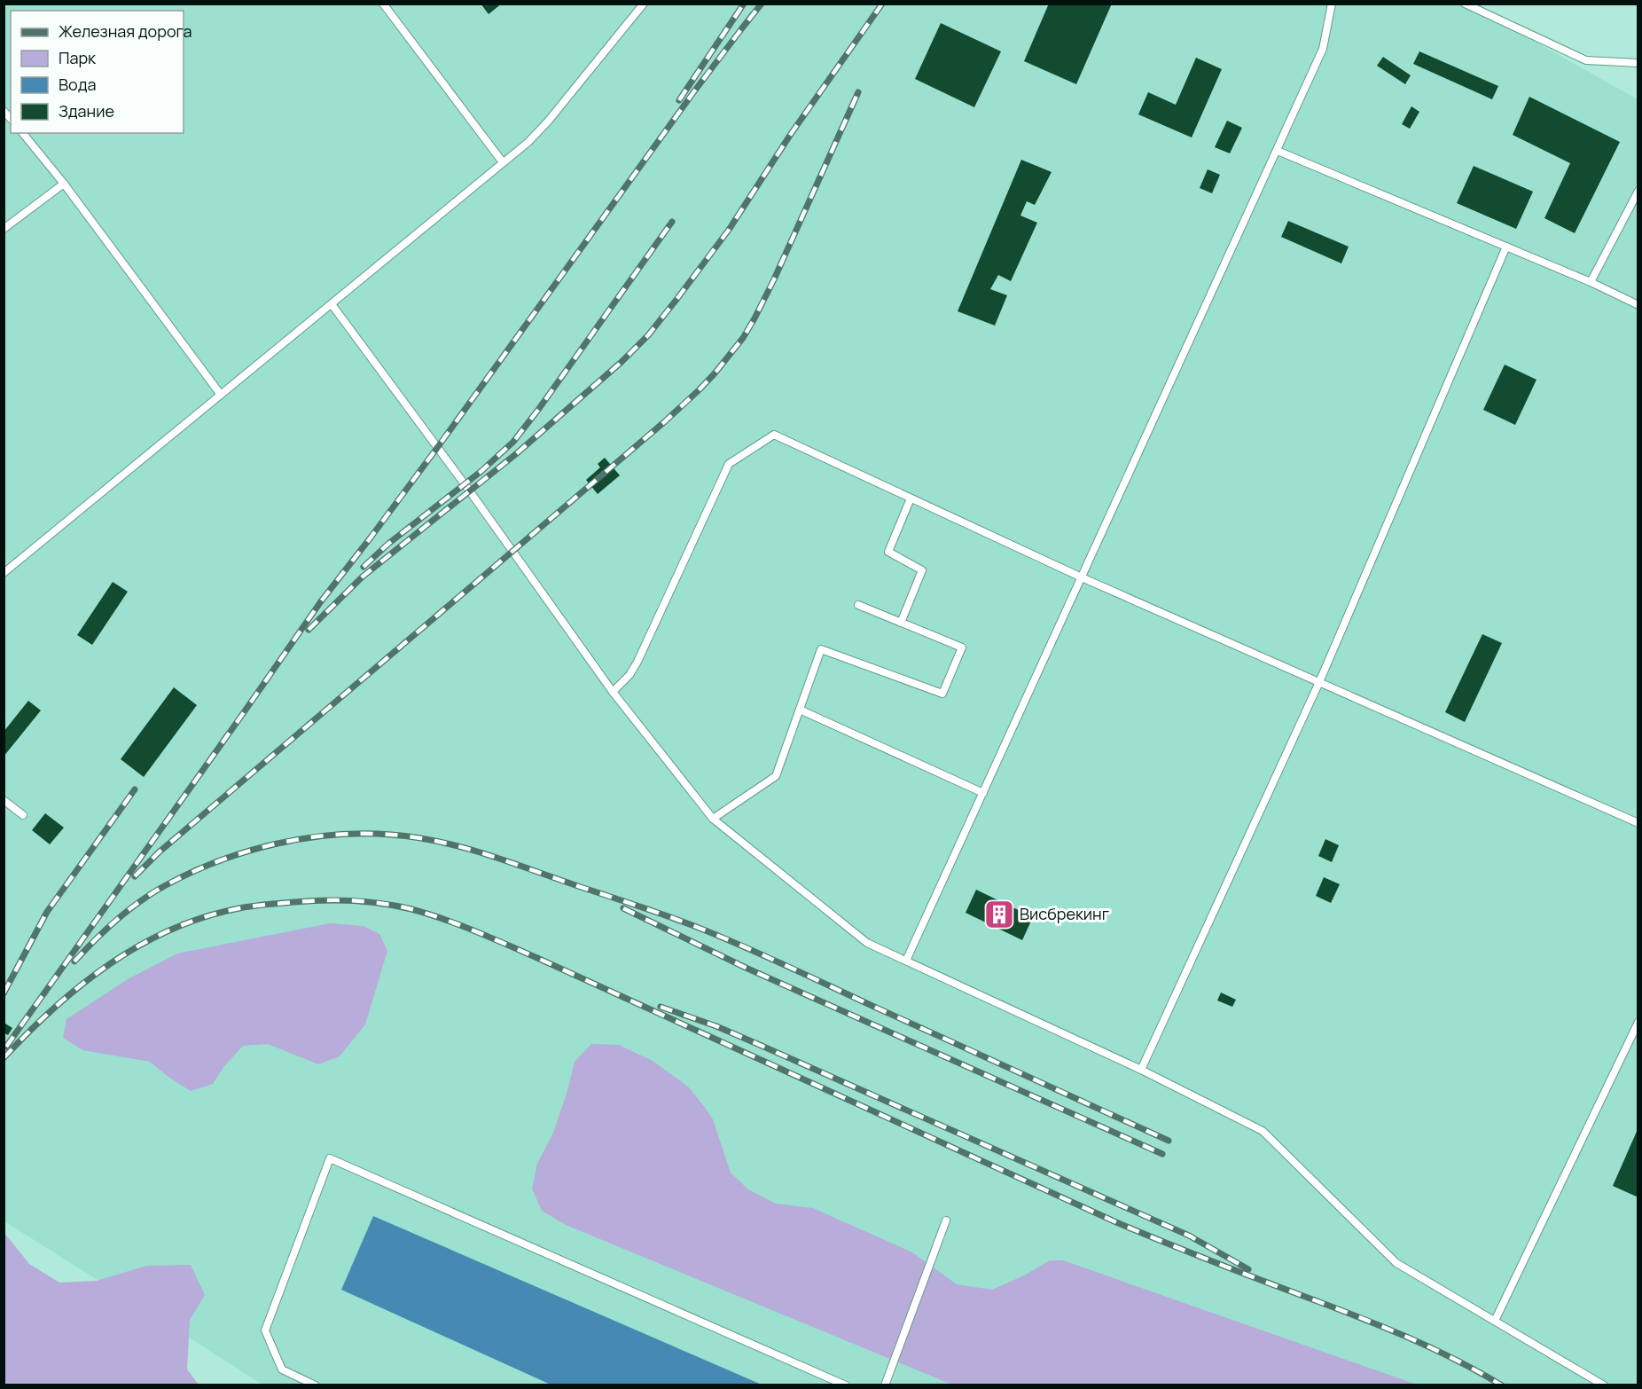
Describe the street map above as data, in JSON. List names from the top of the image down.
{
  "places": {
    "building": ["Висбрекинг"]
  },
  "legend": [
    "Железная дорога",
    "Парк",
    "Вода",
    "Здание"
  ]
}
